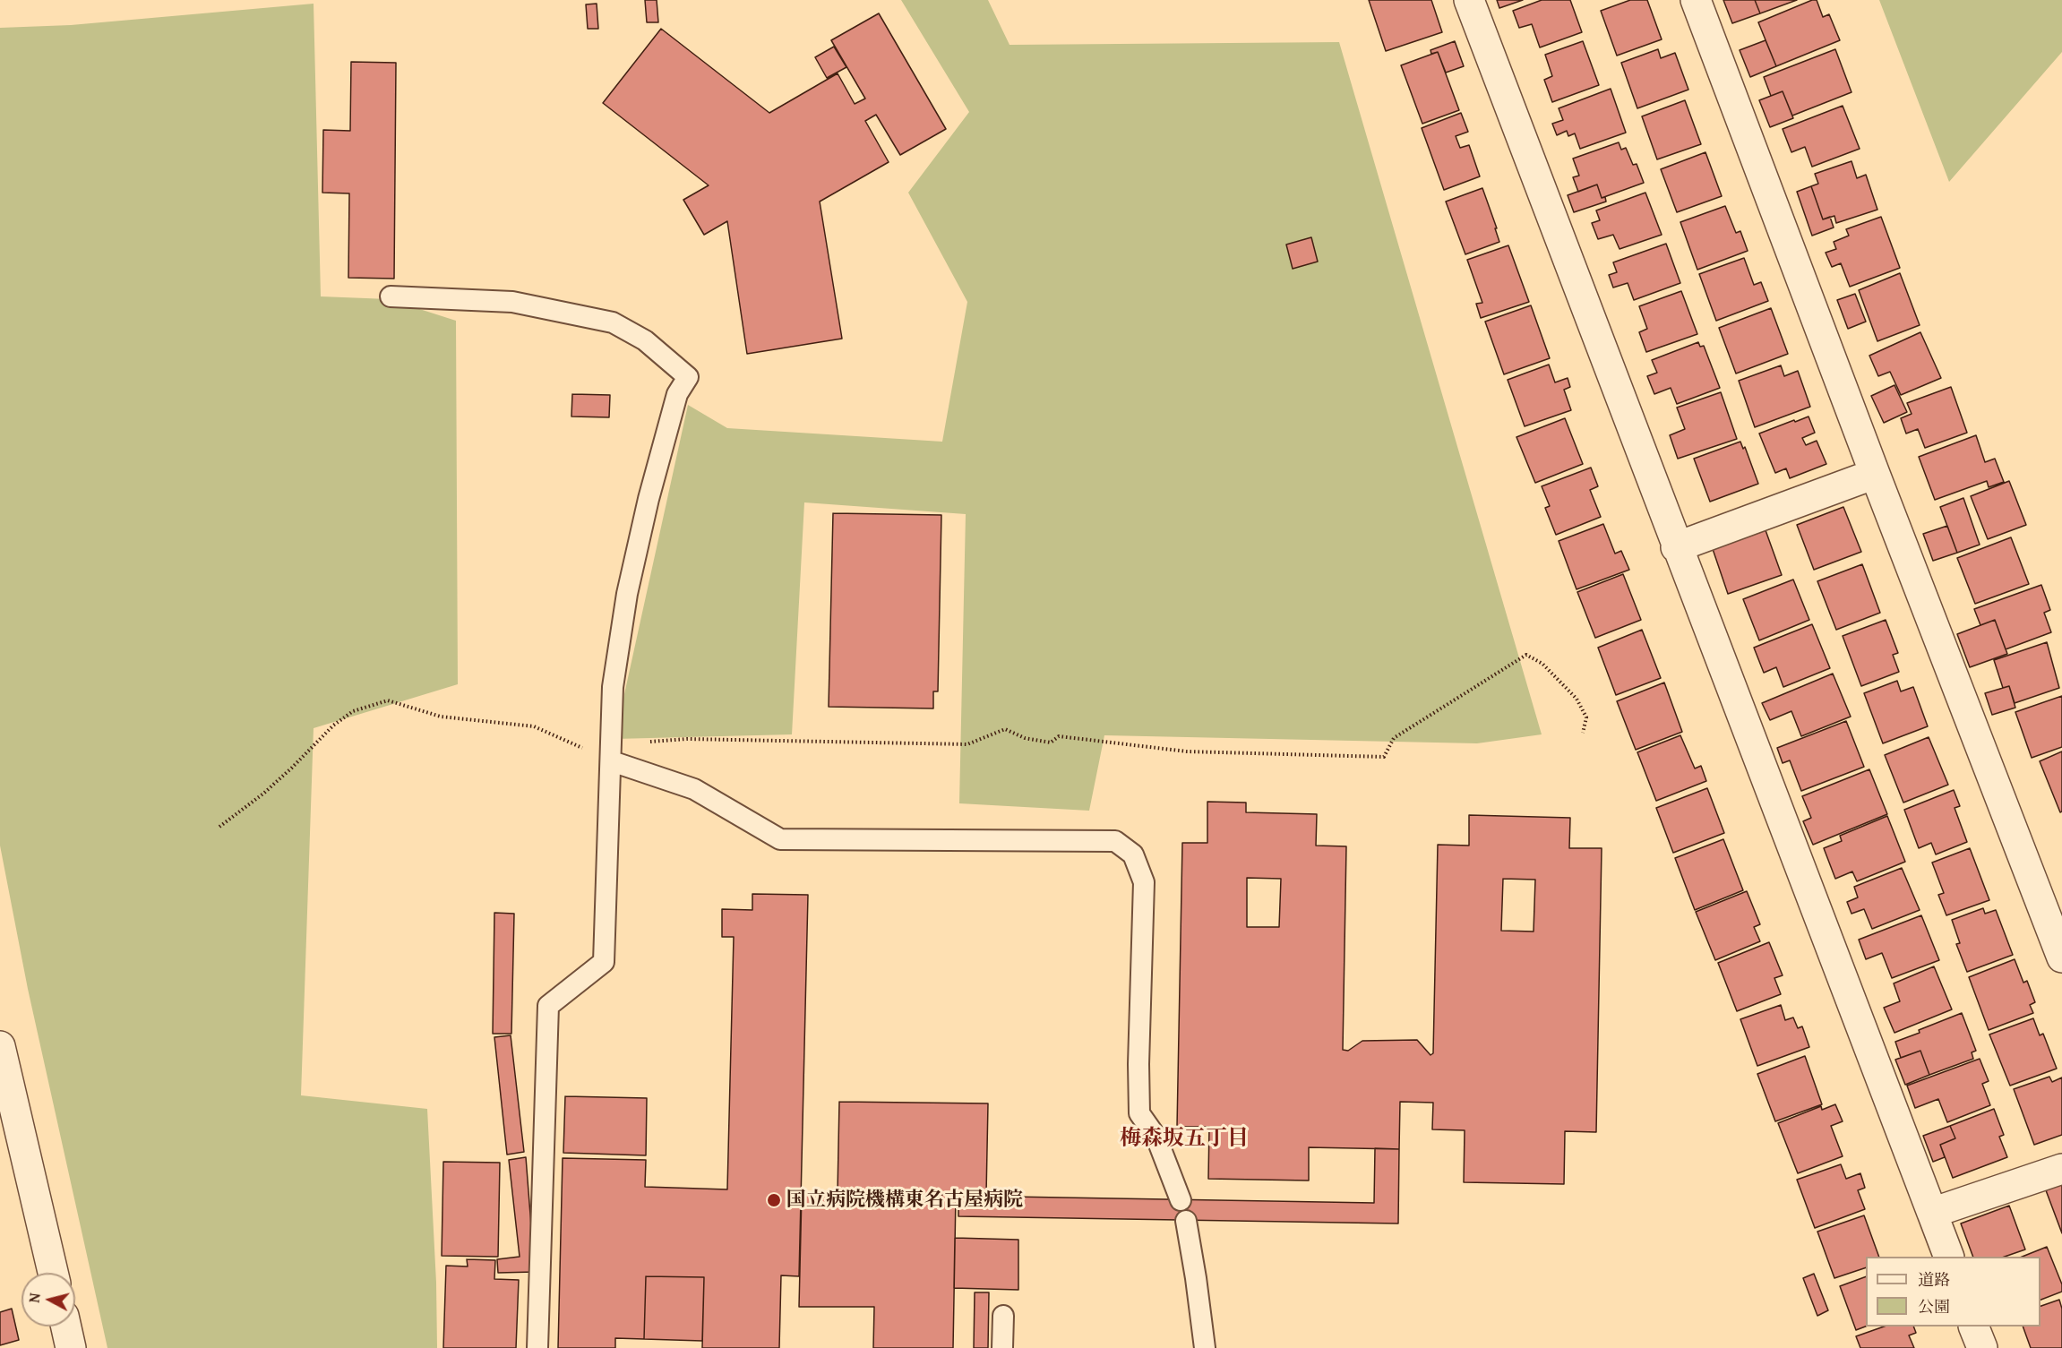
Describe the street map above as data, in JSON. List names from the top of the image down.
{
  "districts": ["梅森坂五丁目"],
  "places": ["国立病院機構東名古屋病院"],
  "legend": ["道路", "公園"],
  "north": "left"
}
